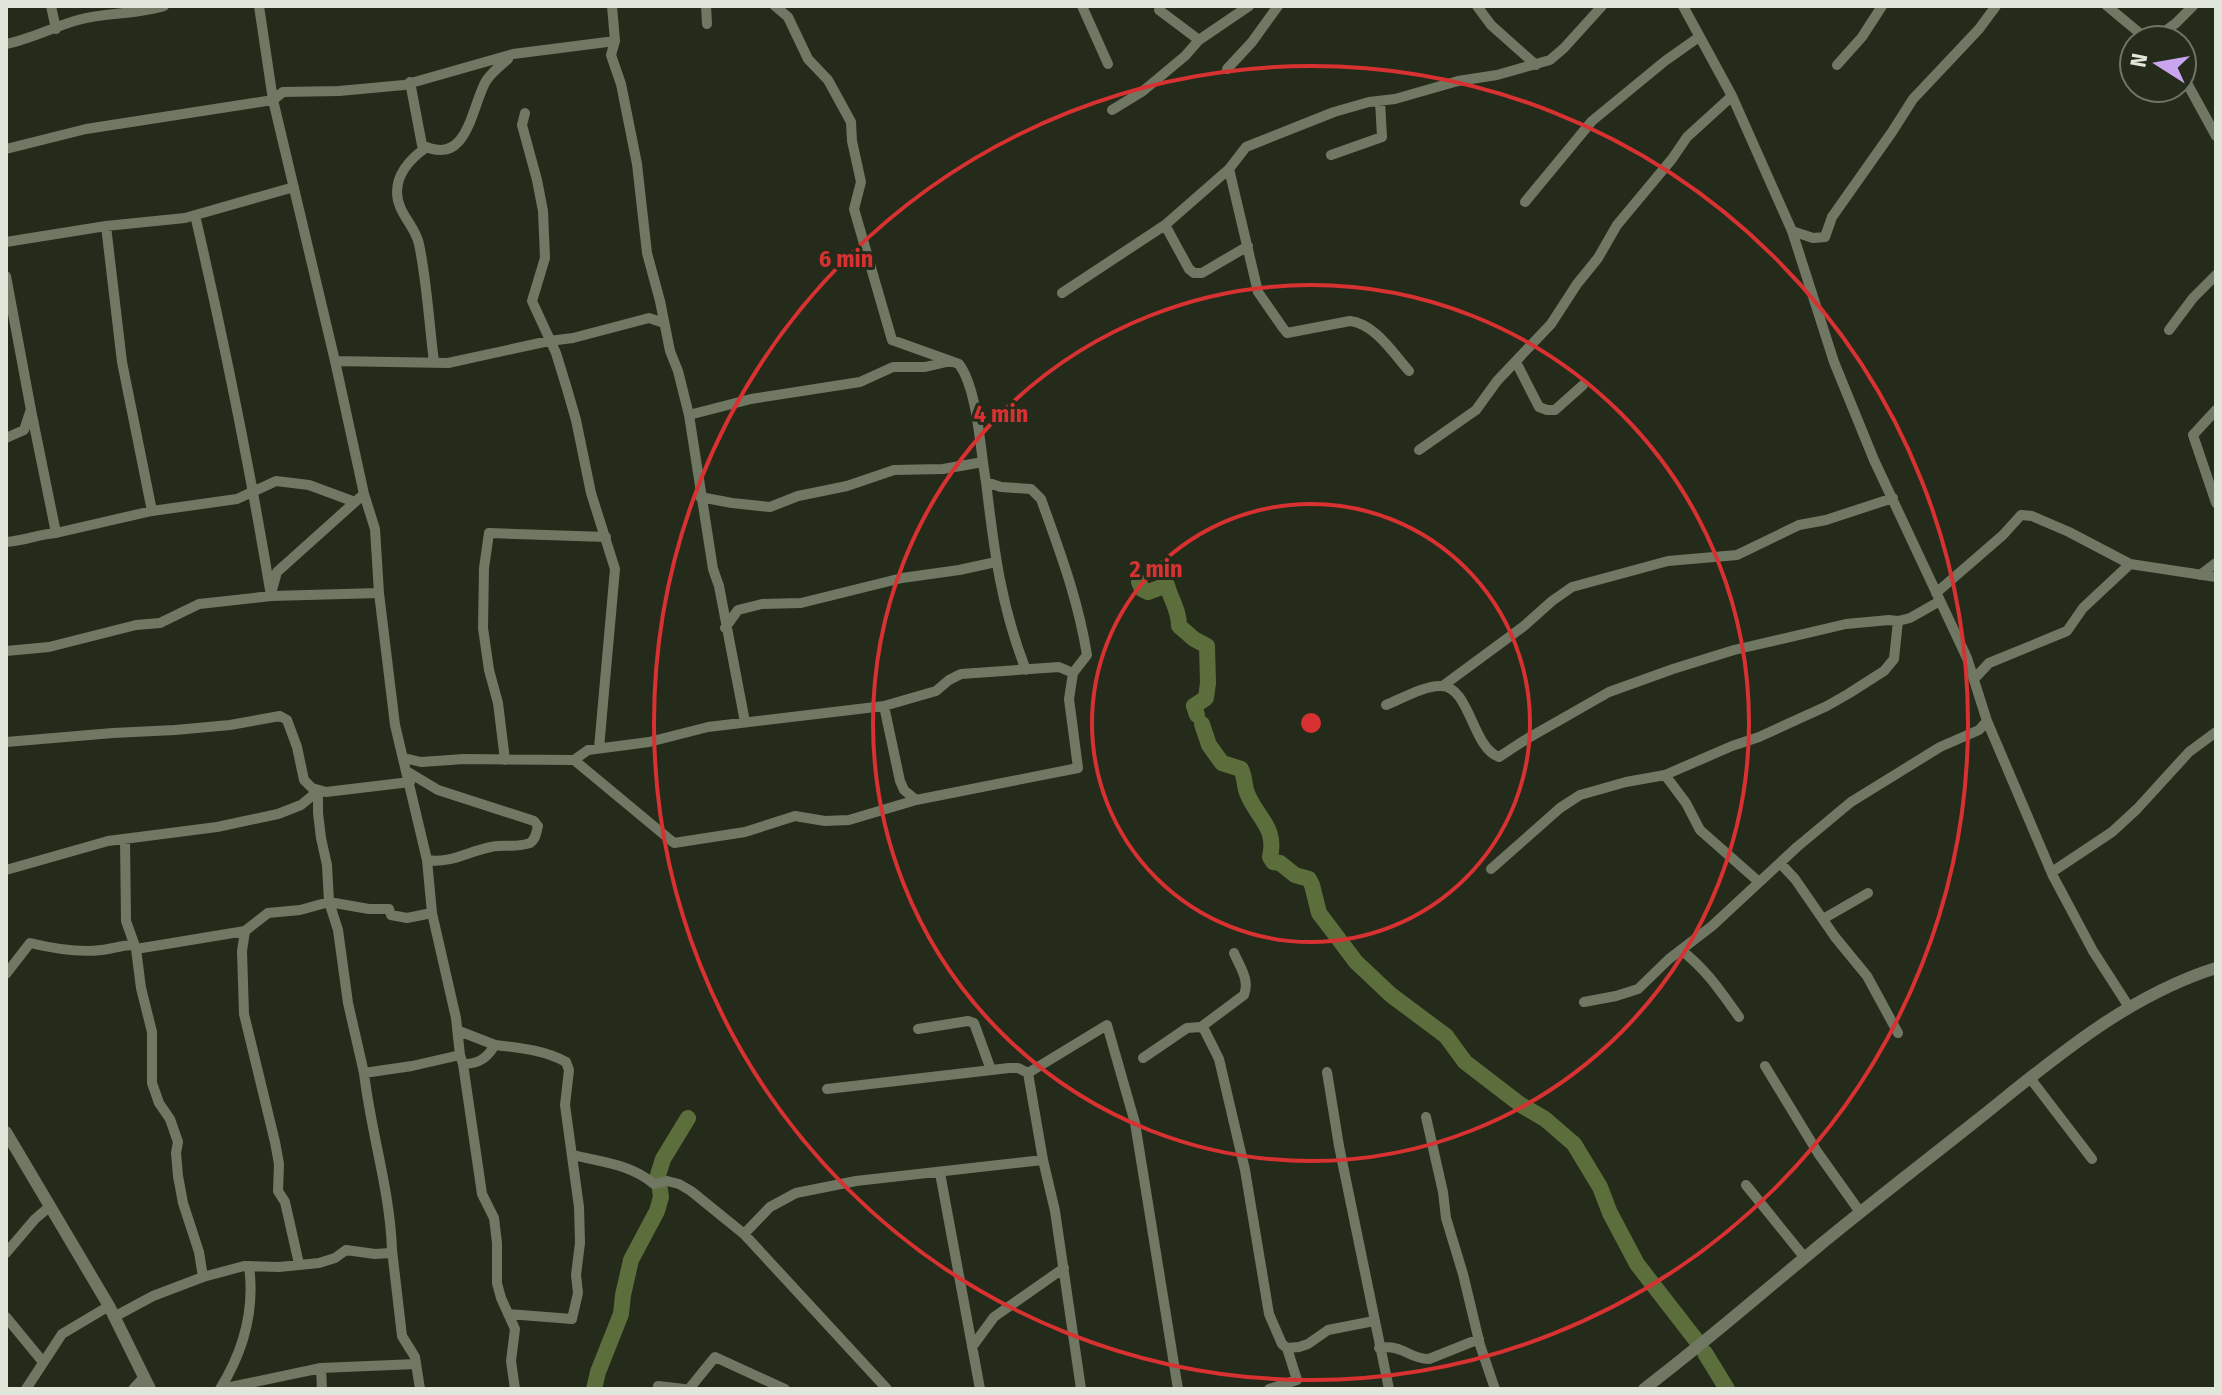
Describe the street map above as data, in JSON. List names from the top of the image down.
{
  "north": "left",
  "rings": ["6 min", "4 min", "2 min"]
}
